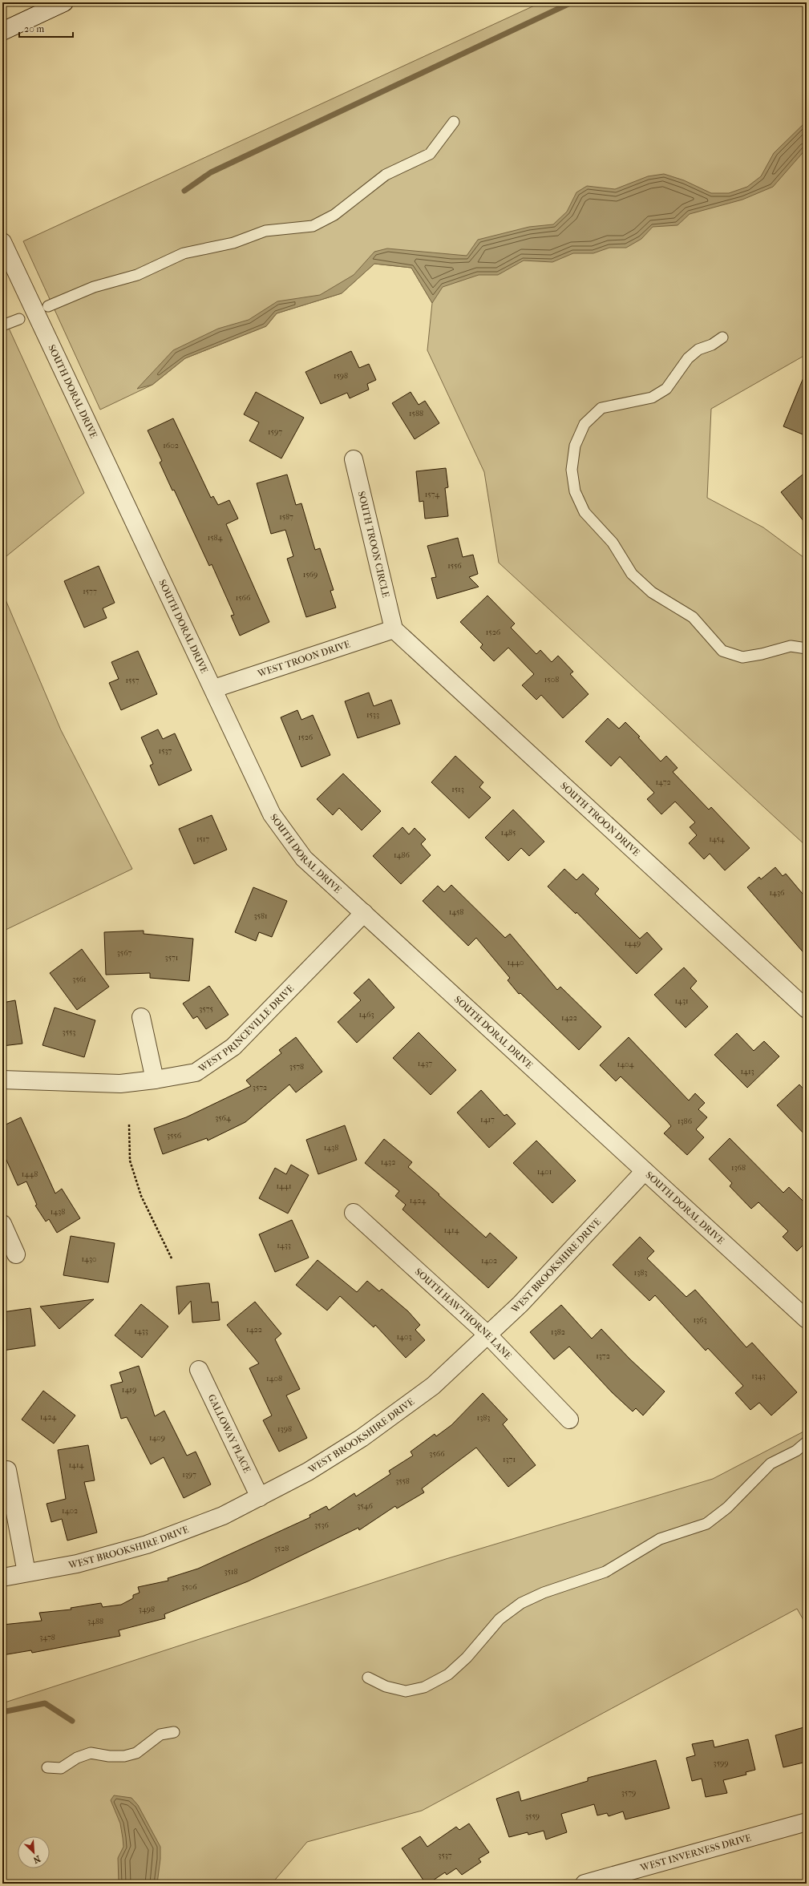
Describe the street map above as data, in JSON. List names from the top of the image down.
{
  "streets": {
    "street": [
      "SOUTH DORAL DRIVE",
      "SOUTH TROON CIRCLE",
      "WEST TROON DRIVE",
      "SOUTH TROON DRIVE",
      "WEST PRINCEVILLE DRIVE",
      "WEST BROOKSHIRE DRIVE",
      "SOUTH HAWTHORNE LANE",
      "GALLOWAY PLACE",
      "WEST INVERNESS DRIVE"
    ]
  },
  "crossings": [
    ["SOUTH DORAL DRIVE", "WEST TROON DRIVE"],
    ["SOUTH DORAL DRIVE", "WEST PRINCEVILLE DRIVE"],
    ["SOUTH DORAL DRIVE", "WEST BROOKSHIRE DRIVE"],
    ["SOUTH TROON CIRCLE", "WEST TROON DRIVE"],
    ["SOUTH TROON CIRCLE", "SOUTH TROON DRIVE"],
    ["WEST TROON DRIVE", "SOUTH TROON DRIVE"],
    ["WEST BROOKSHIRE DRIVE", "SOUTH HAWTHORNE LANE"],
    ["WEST BROOKSHIRE DRIVE", "GALLOWAY PLACE"]
  ],
  "house_numbers": [
    "1598",
    "1588",
    "1597",
    "1602",
    "1574",
    "1587",
    "1584",
    "1556",
    "1569",
    "1577",
    "1566",
    "1526",
    "1508",
    "1557",
    "1533",
    "1526",
    "1537",
    "1472",
    "1513",
    "1485",
    "1517",
    "1454",
    "1486",
    "1436",
    "1458",
    "3581",
    "1449",
    "3567",
    "3571",
    "1440",
    "3561",
    "1431",
    "3575",
    "1463",
    "1422",
    "3553",
    "1437",
    "1404",
    "3578",
    "1413",
    "3572",
    "3564",
    "1417",
    "1386",
    "3556",
    "1438",
    "1432",
    "1368",
    "1401",
    "1448",
    "1441",
    "1424",
    "1438",
    "1414",
    "1433",
    "1430",
    "1402",
    "1383",
    "1363",
    "1422",
    "1433",
    "1382",
    "1403",
    "1372",
    "1343",
    "1408",
    "1419",
    "1424",
    "1383",
    "1398",
    "1409",
    "3566",
    "1371",
    "1414",
    "1397",
    "3558",
    "3546",
    "1402",
    "3536",
    "3528",
    "3518",
    "3506",
    "3498",
    "3488",
    "3478",
    "3599",
    "3579",
    "3559",
    "3537"
  ],
  "scale_bar": "20 m",
  "north": "bottom right"
}
